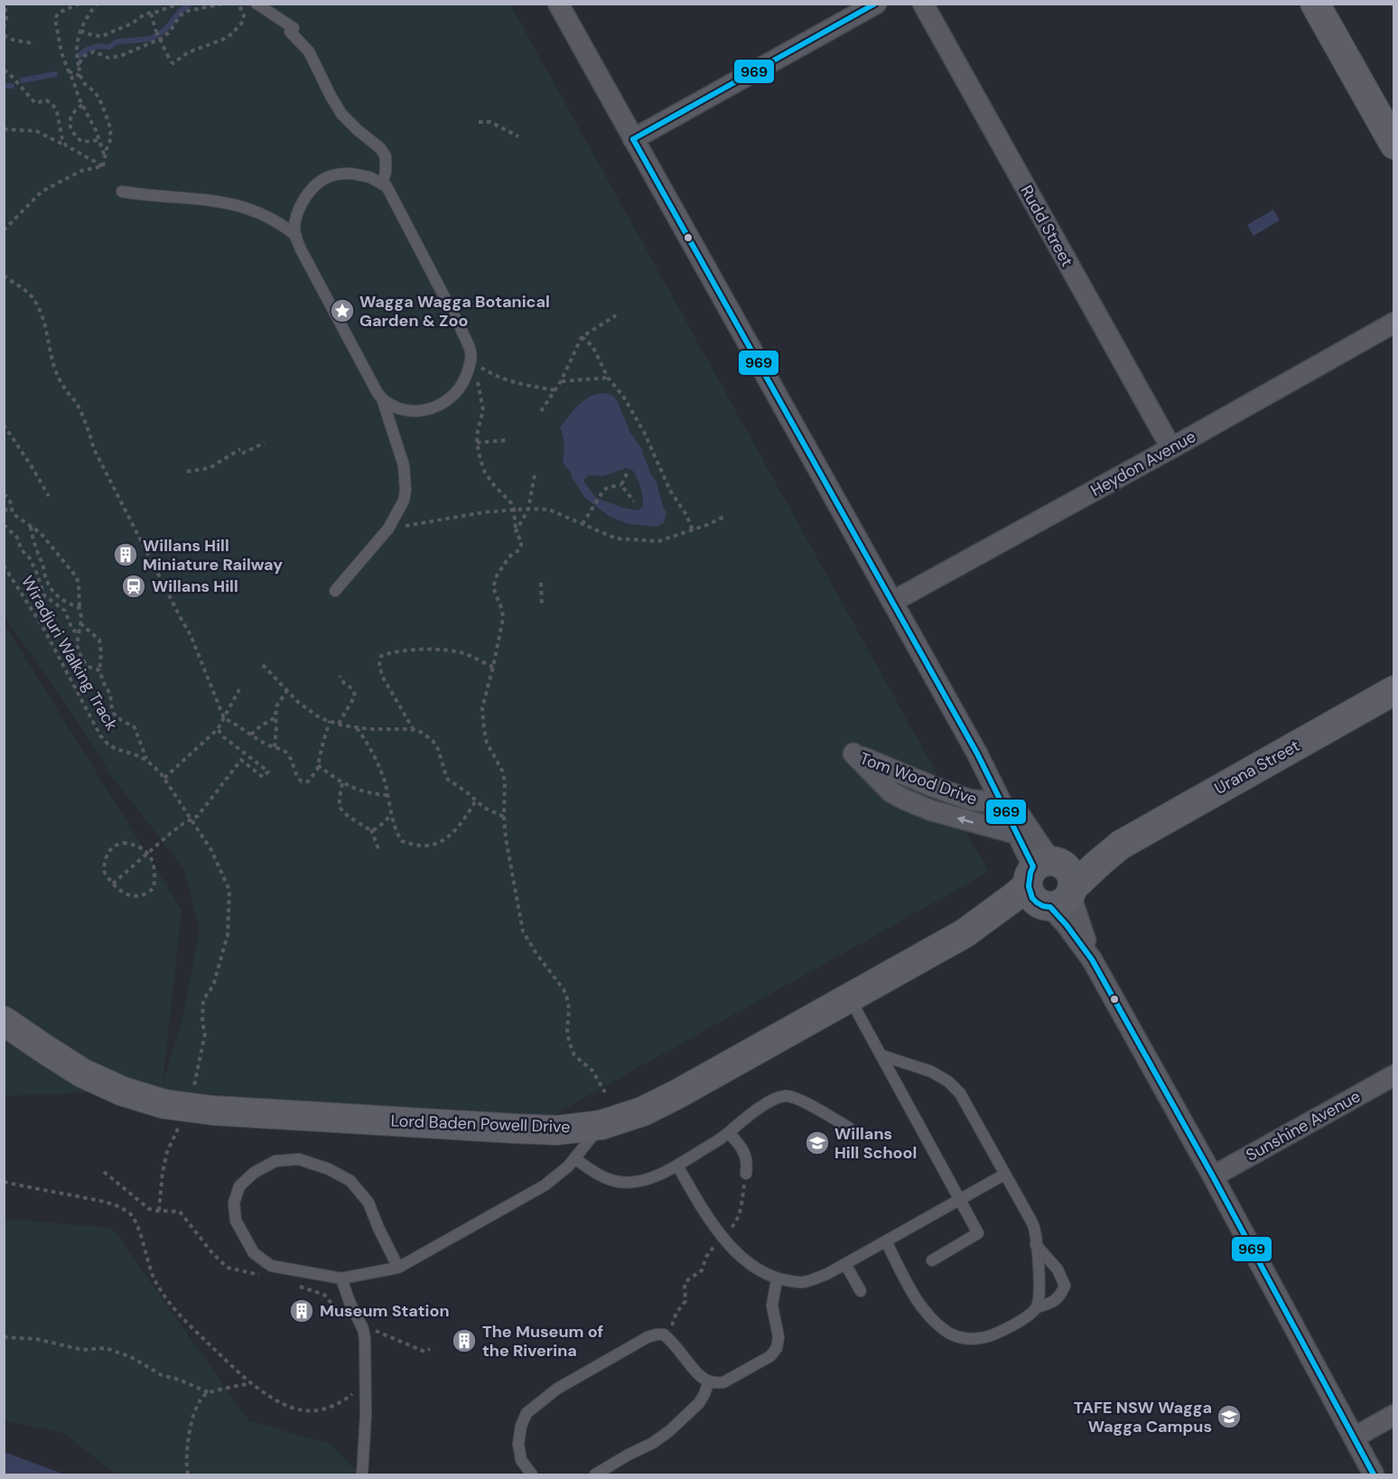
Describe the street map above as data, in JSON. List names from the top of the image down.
{
  "streets": {
    "street": [
      "Rudd Street",
      "Heydon Avenue",
      "Urana Street",
      "Tom Wood Drive",
      "Lord Baden Powell Drive",
      "Sunshine Avenue"
    ],
    "path": ["Wiradjuri Walking Track"]
  },
  "crossings": [
    ["Rudd Street", "Heydon Avenue"],
    ["Urana Street", "Lord Baden Powell Drive"]
  ],
  "places": {
    "place": ["Wagga Wagga Botanical Garden & Zoo"],
    "building": ["Willans Hill Miniature Railway", "Museum Station", "The Museum of the Riverina"],
    "station": ["Willans Hill"],
    "school or university": ["Willans Hill School", "TAFE NSW Wagga Wagga Campus"]
  },
  "lines": ["transit line 969"]
}
